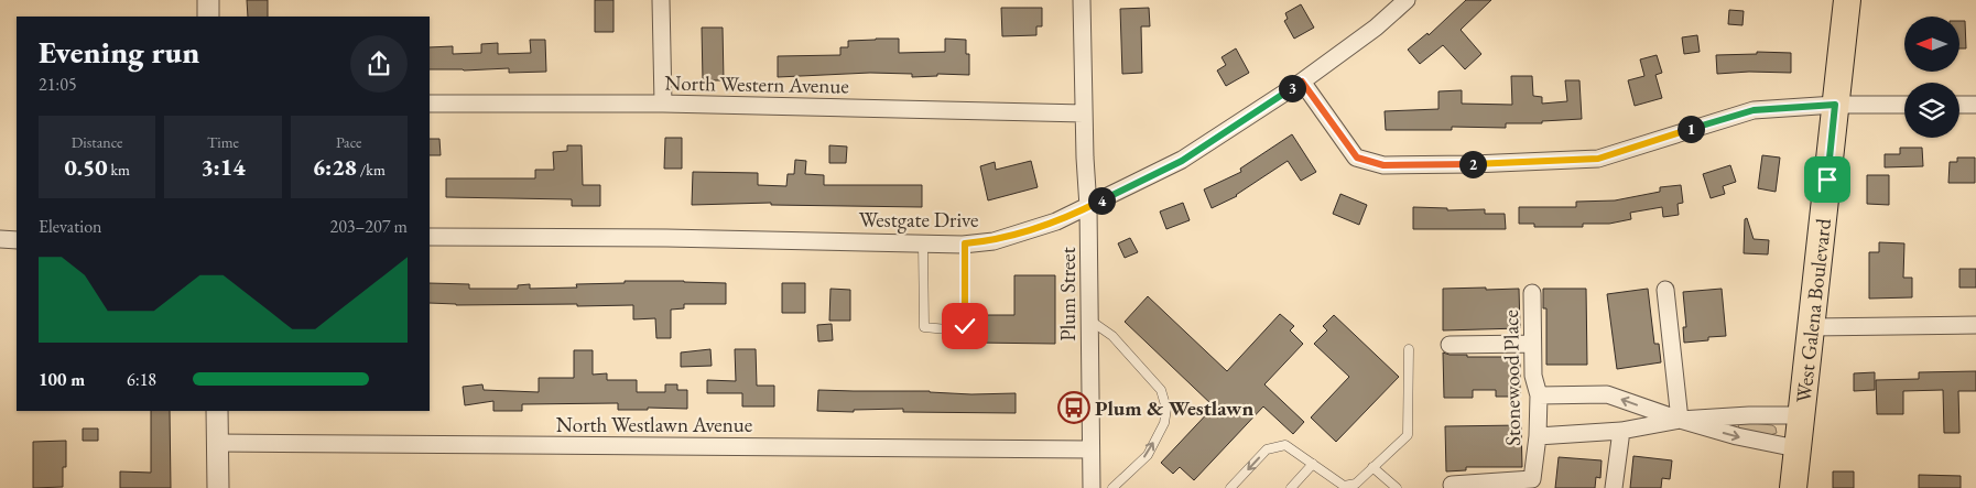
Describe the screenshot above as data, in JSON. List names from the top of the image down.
{
  "streets": {
    "main road": ["West Galena Boulevard"],
    "street": [
      "North Western Avenue",
      "Westgate Drive",
      "Plum Street",
      "Stonewood Place",
      "North Westlawn Avenue"
    ]
  },
  "crossings": [
    ["North Western Avenue", "Plum Street"],
    ["Westgate Drive", "Plum Street"],
    ["Plum Street", "North Westlawn Avenue"]
  ],
  "places": {
    "bus stop": ["Plum & Westlawn"]
  },
  "north": "left",
  "page": {
    "heading": ["Evening run", "21:05"],
    "pins": [
      "3",
      "1",
      "2",
      "4"
    ],
    "stats": [
      ["Distance", "0.50 km"],
      ["Time", "3:14"],
      ["Pace", "6:28 /km"]
    ],
    "chart": ["Elevation", "203–207 m"],
    "list": [
      {
        "name": "100 m",
        "note": "6:18"
      }
    ]
  }
}
